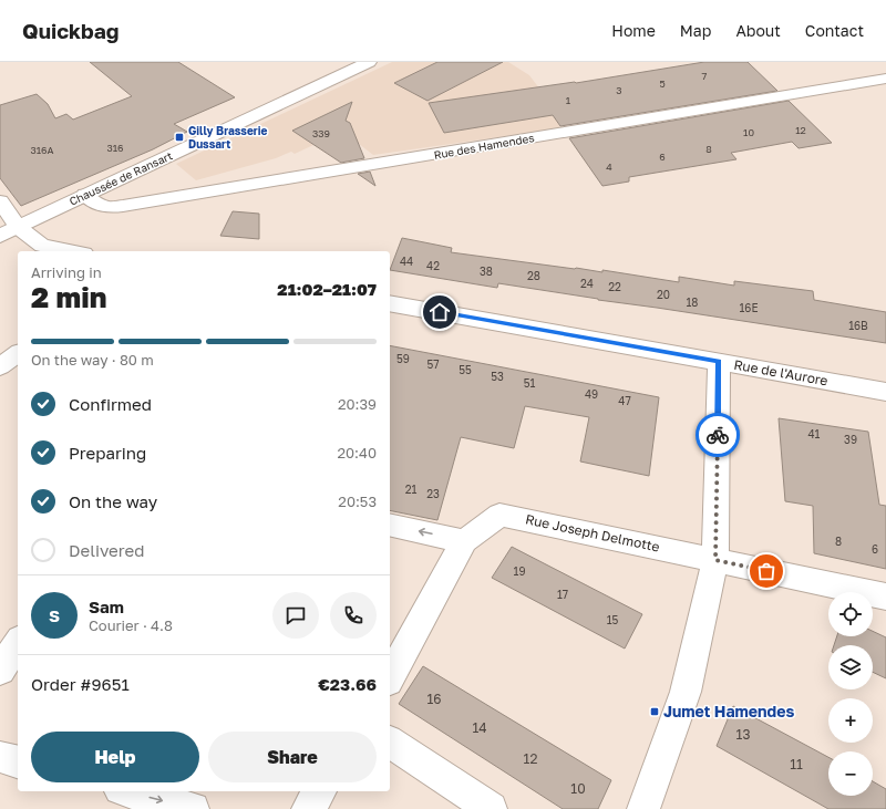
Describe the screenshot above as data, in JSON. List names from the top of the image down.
{
  "streets": {
    "street": [
      "Rue des Hamendes",
      "Chaussée de Ransart",
      "Rue de l'Aurore",
      "Rue Joseph Delmotte"
    ]
  },
  "crossings": [
    ["Rue des Hamendes", "Chaussée de Ransart"]
  ],
  "places": {
    "transit": ["Gilly Brasserie Dussart", "Jumet Hamendes"]
  },
  "house_numbers": [
    "7",
    "5",
    "3",
    "1",
    "12",
    "10",
    "339",
    "316",
    "8",
    "316A",
    "6",
    "4",
    "44",
    "42",
    "38",
    "28",
    "24",
    "22",
    "20",
    "18",
    "16E",
    "16B",
    "59",
    "57",
    "55",
    "53",
    "51",
    "49",
    "47",
    "41",
    "39",
    "21",
    "23",
    "8",
    "6",
    "19",
    "17",
    "15",
    "16",
    "14",
    "13",
    "12",
    "11",
    "10"
  ],
  "page": {
    "header": "Quickbag",
    "nav": [
      "Home",
      "Map",
      "About",
      "Contact"
    ],
    "heading": ["2 min", "Arriving in", "21:02–21:07"],
    "panel": [
      "Sam",
      "Courier · 4.8",
      "Order #9651",
      "€23.66"
    ],
    "bar": "On the way · 80 m",
    "list": [
      ["Confirmed", "20:39"],
      ["Preparing", "20:40"],
      ["On the way", "20:53"],
      "Delivered"
    ],
    "map_buttons": ["+", "−"],
    "round": "S",
    "buttons": ["Help", "Share"]
  }
}
